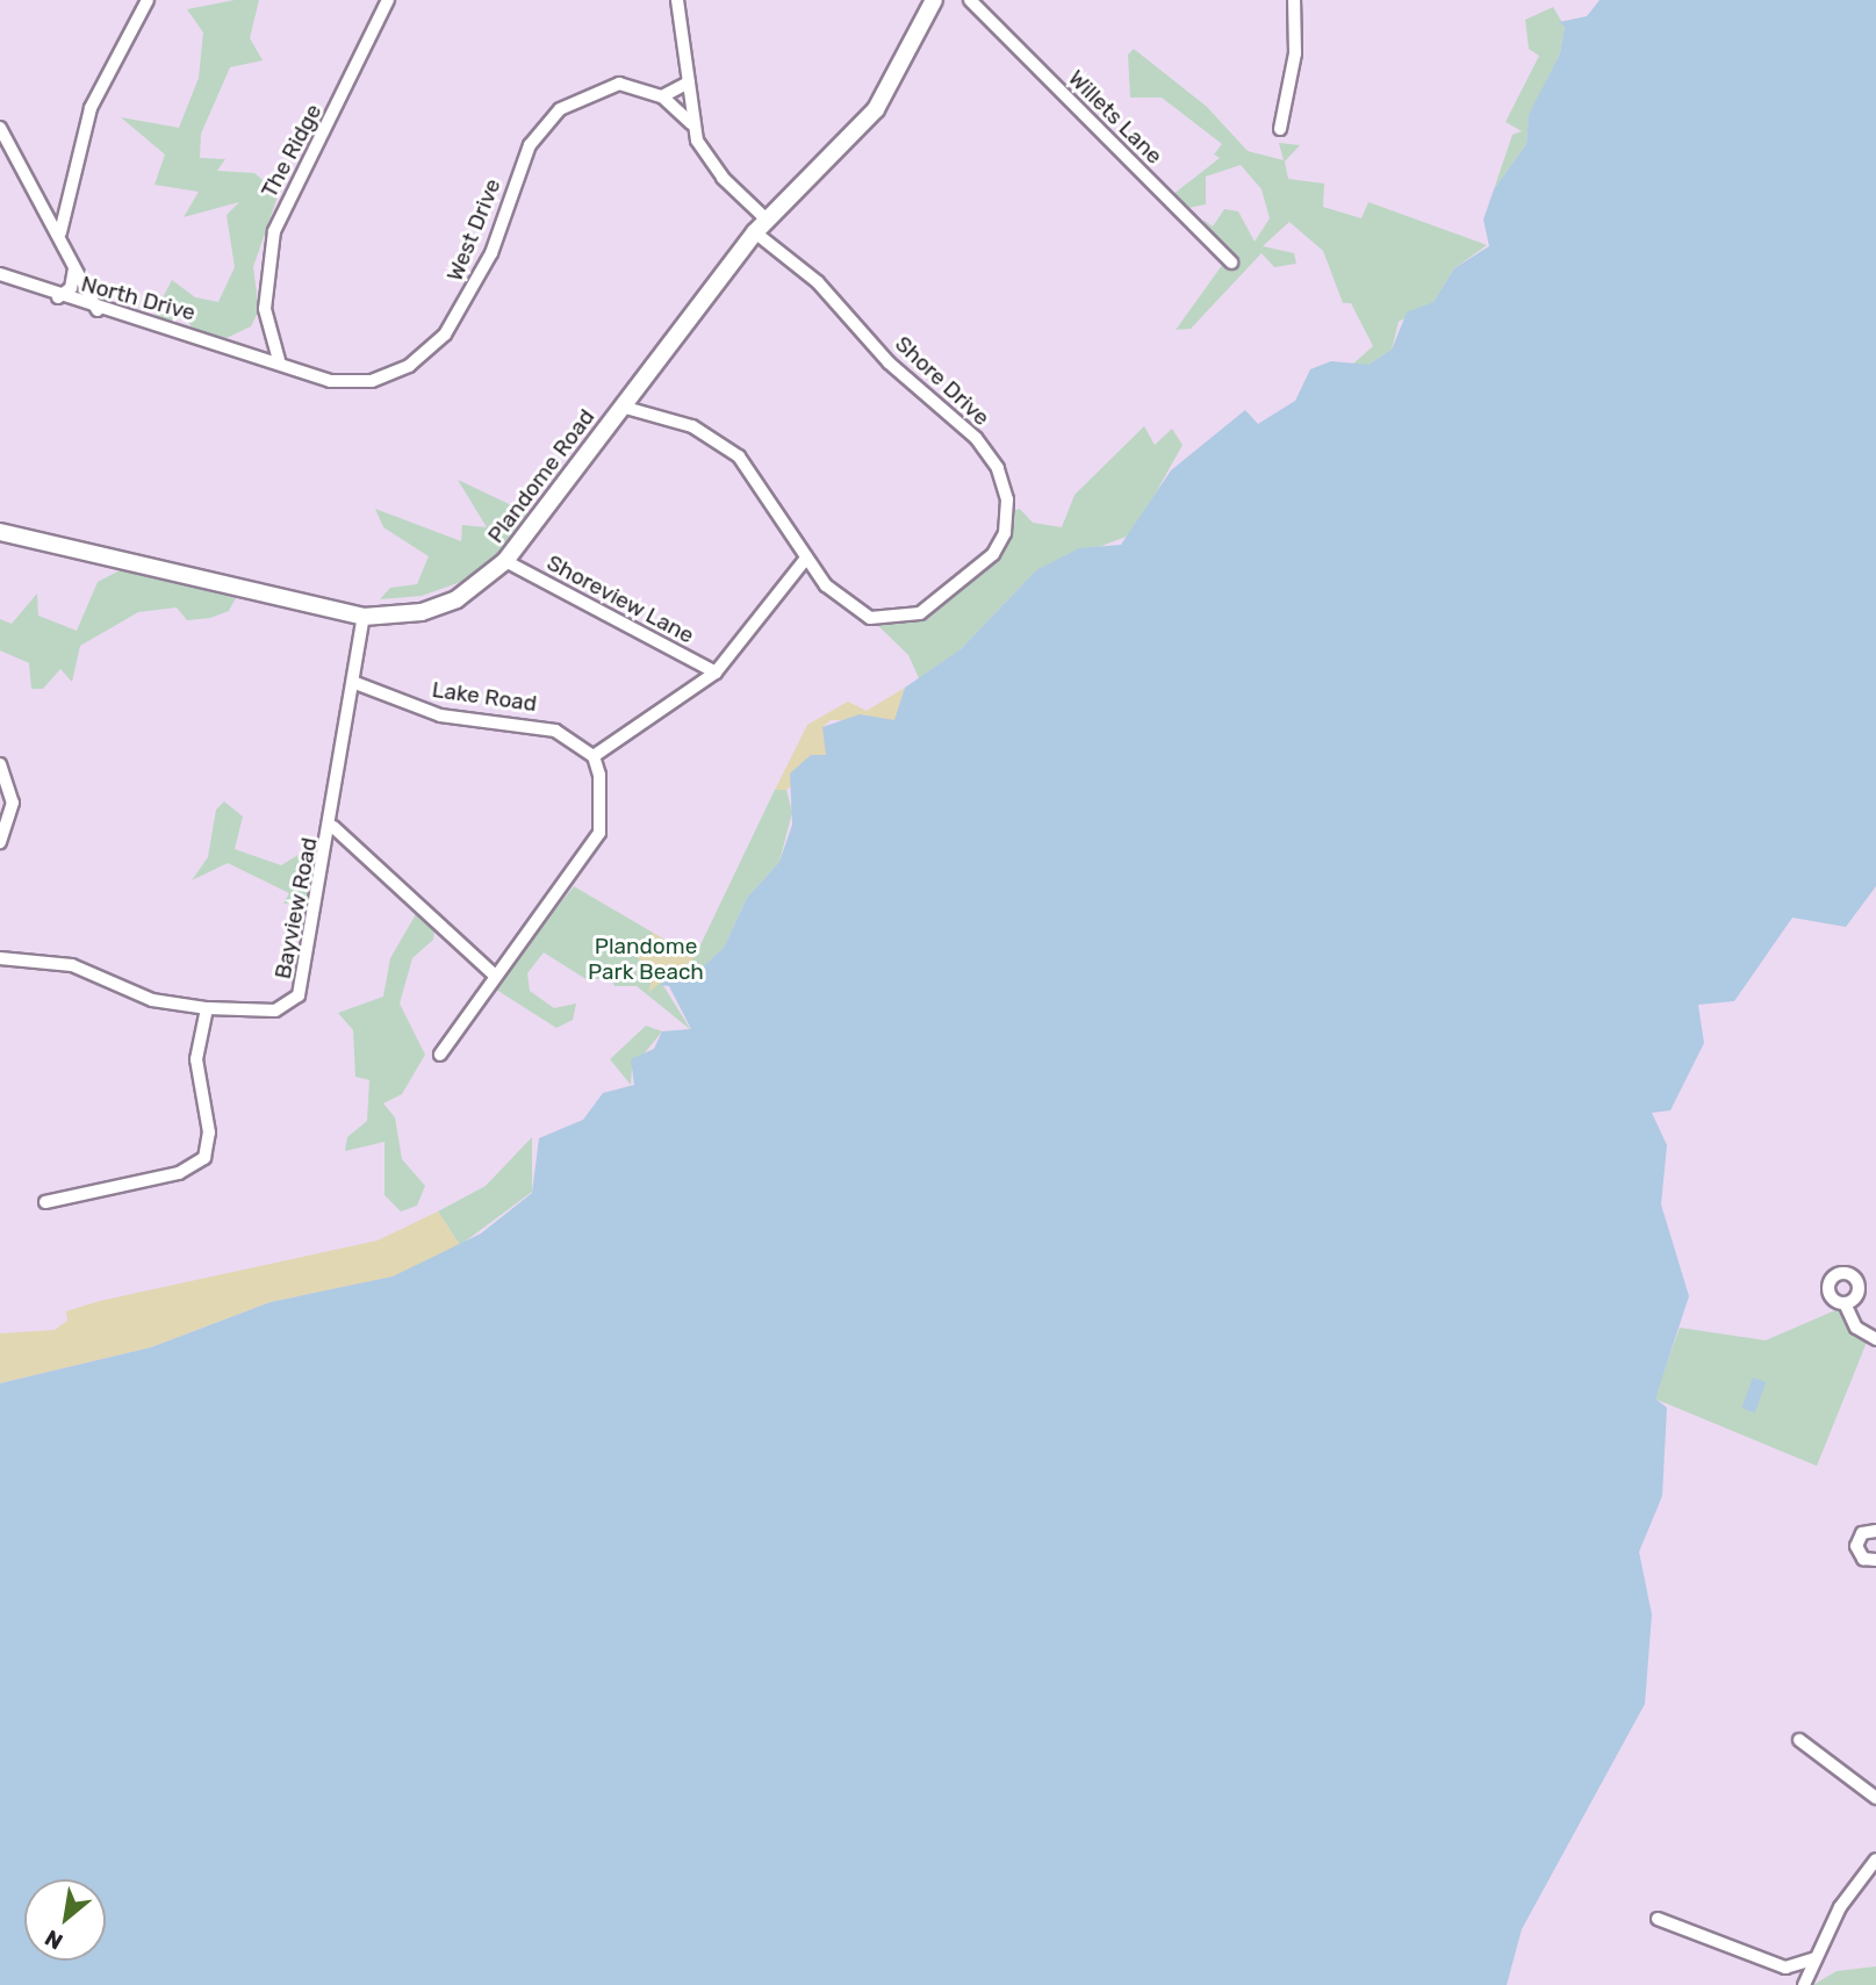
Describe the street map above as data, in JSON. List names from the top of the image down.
{
  "streets": {
    "main road": ["Plandome Road"],
    "street": [
      "Willets Lane",
      "The Ridge",
      "West Drive",
      "North Drive",
      "Shore Drive",
      "Shoreview Lane",
      "Lake Road",
      "Bayview Road"
    ]
  },
  "crossings": [
    ["The Ridge", "West Drive"],
    ["The Ridge", "North Drive"],
    ["West Drive", "North Drive"],
    ["Shore Drive", "Plandome Road"],
    ["Plandome Road", "Shoreview Lane"],
    ["Plandome Road", "Bayview Road"],
    ["Lake Road", "Bayview Road"]
  ],
  "parks": ["Plandome Park Beach"],
  "north": "bottom left"
}
